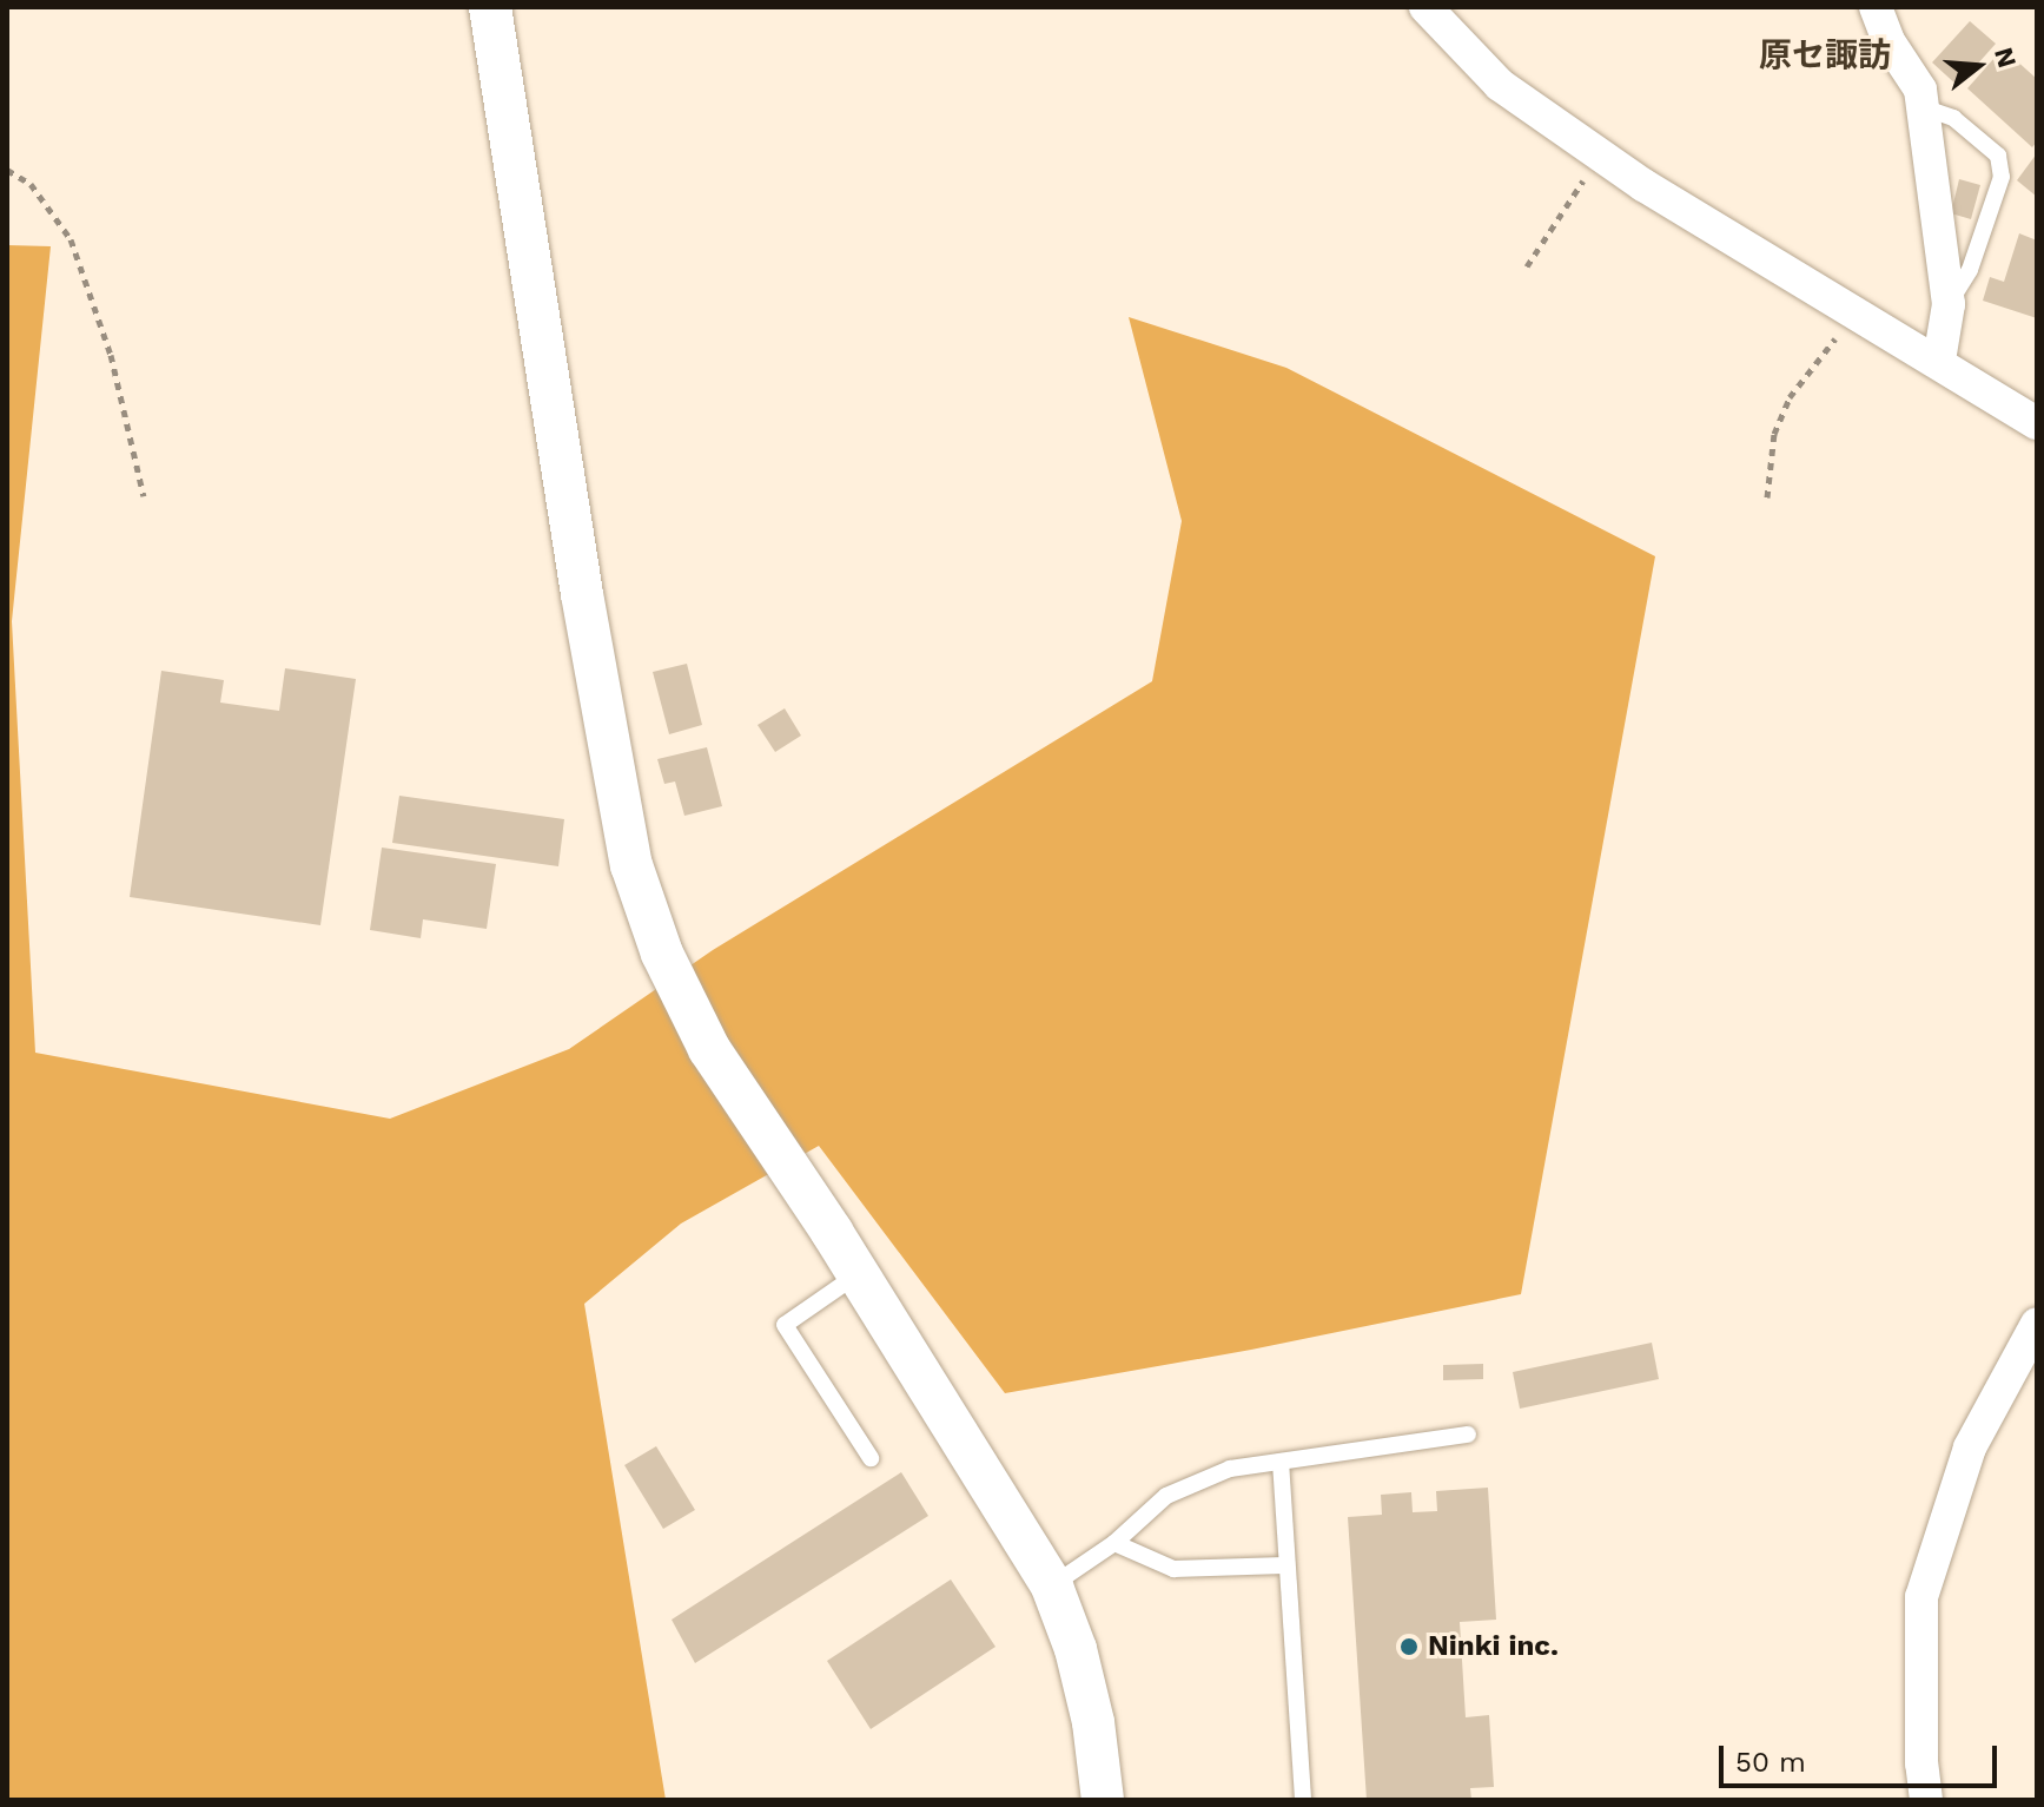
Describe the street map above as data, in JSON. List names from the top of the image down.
{
  "districts": ["原セ諏訪"],
  "places": ["Ninki inc."],
  "scale_bar": "50 m",
  "north": "right"
}
